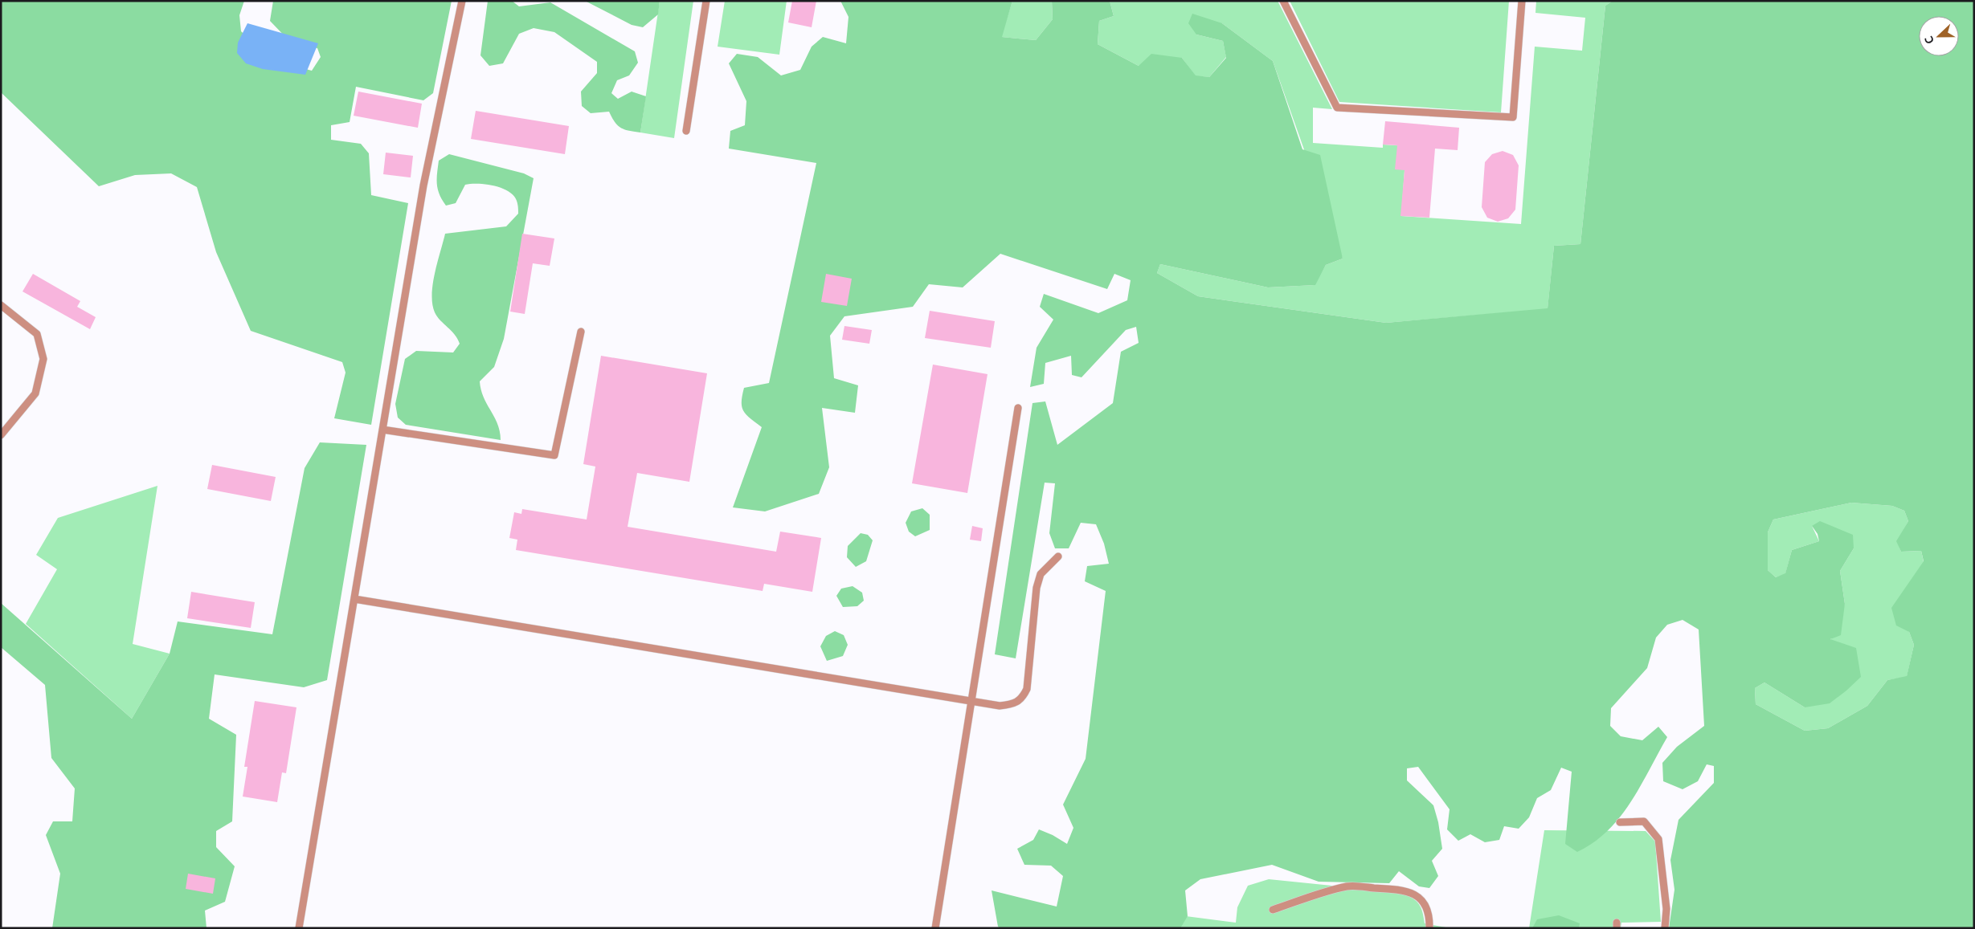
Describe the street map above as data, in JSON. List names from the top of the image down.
{
  "north": "left"
}
